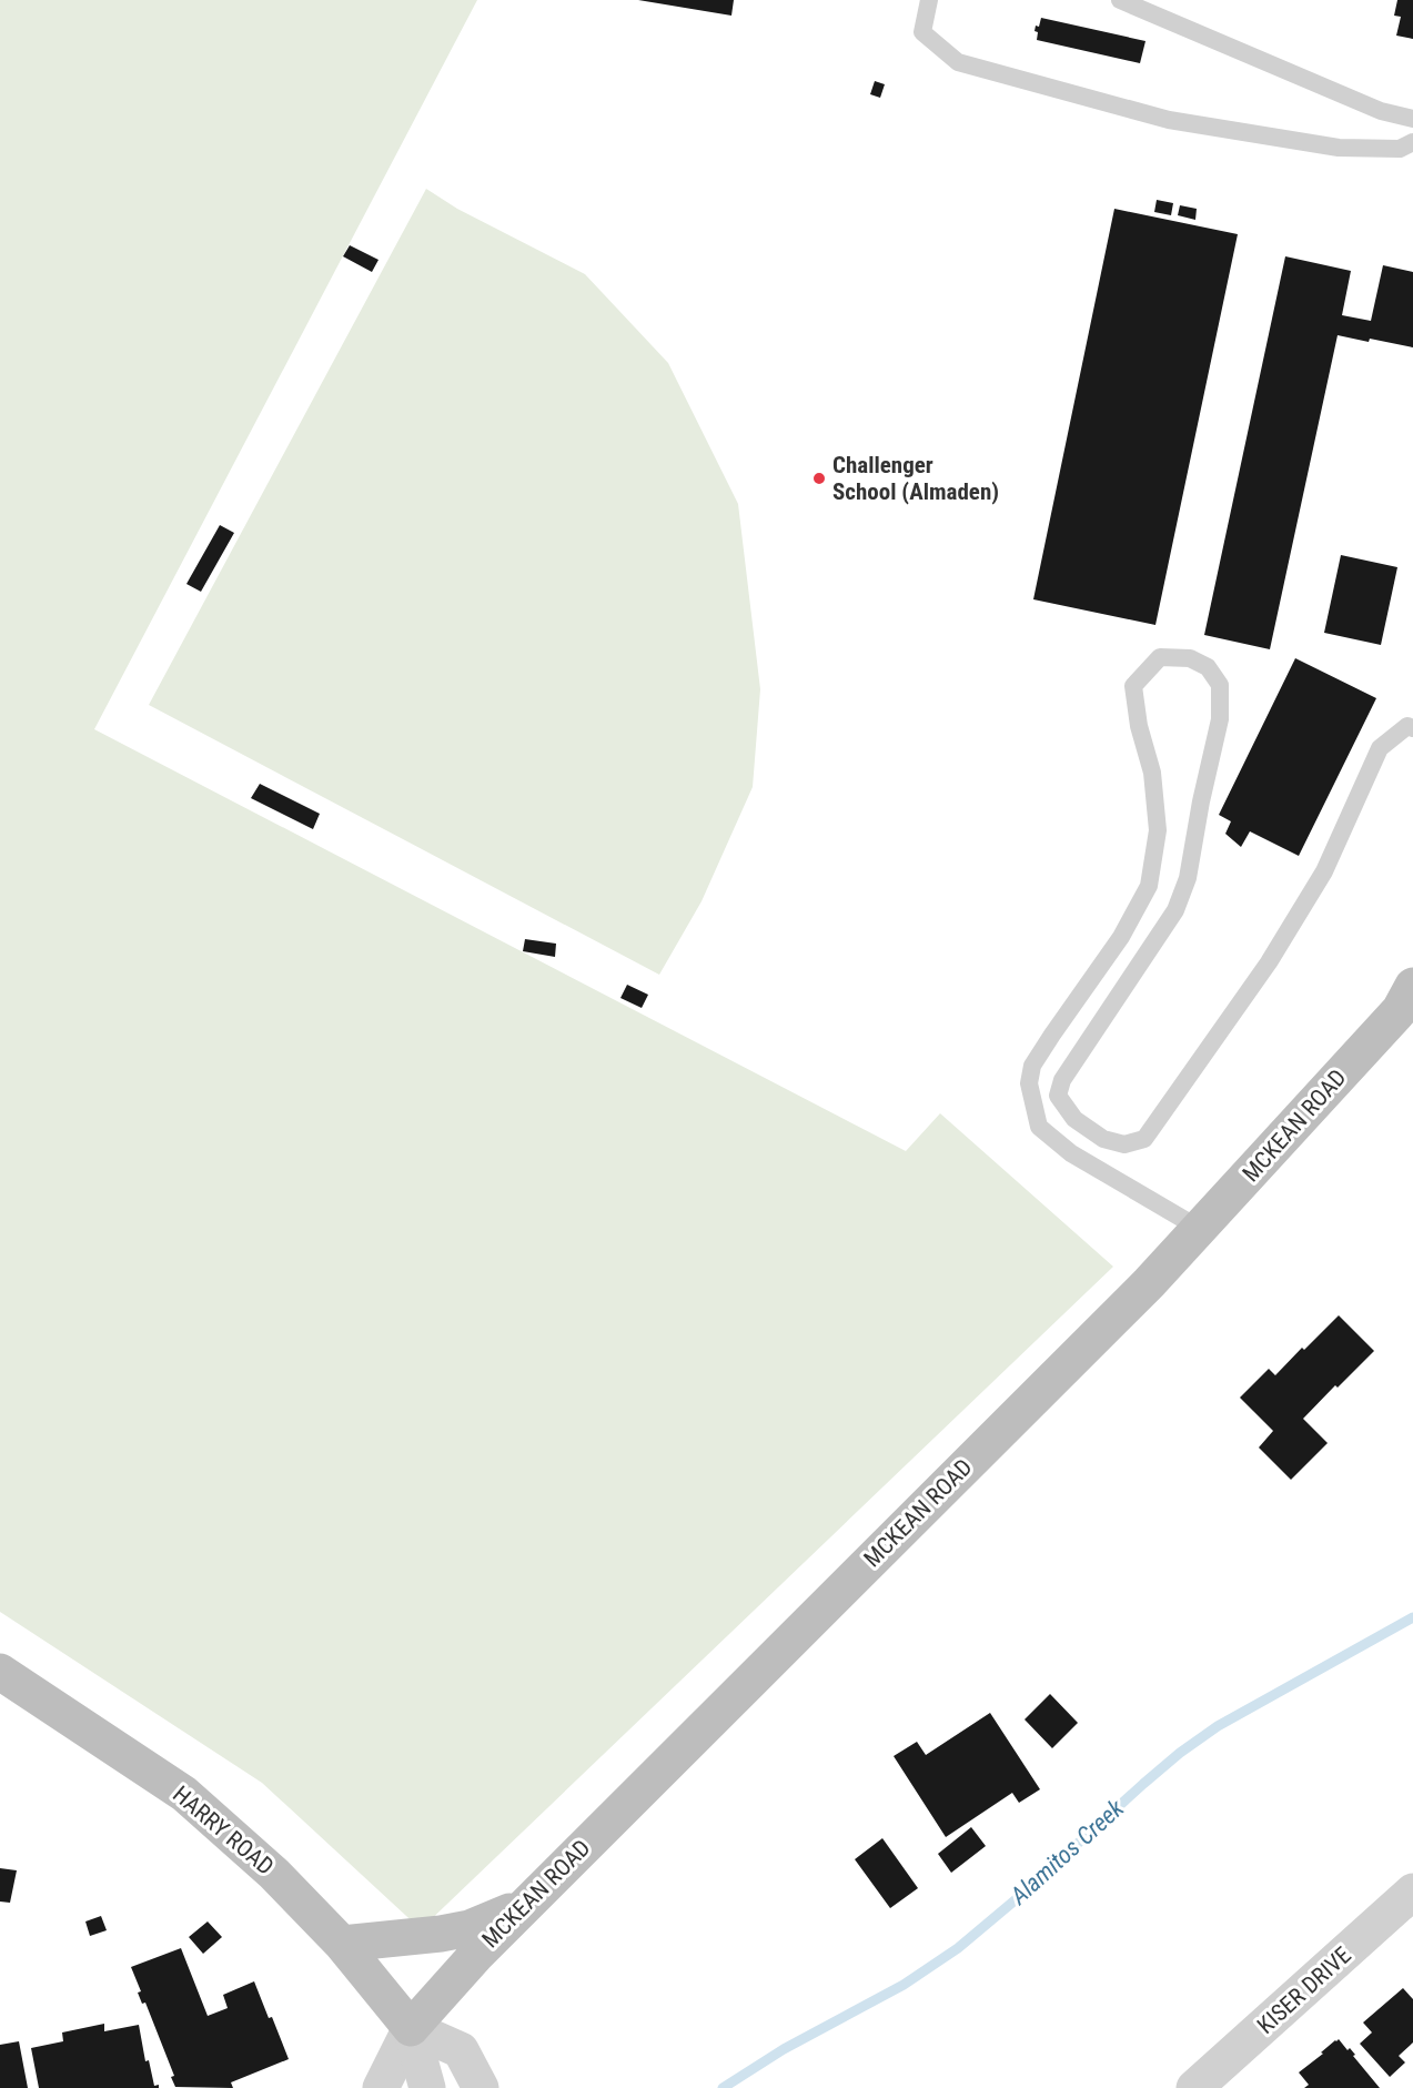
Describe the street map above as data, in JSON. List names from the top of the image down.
{
  "streets": {
    "main road": ["MCKEAN ROAD", "HARRY ROAD"],
    "street": ["KISER DRIVE"]
  },
  "crossings": [
    ["MCKEAN ROAD", "HARRY ROAD"]
  ],
  "water": ["Alamitos Creek"],
  "places": ["Challenger School (Almaden)"]
}
